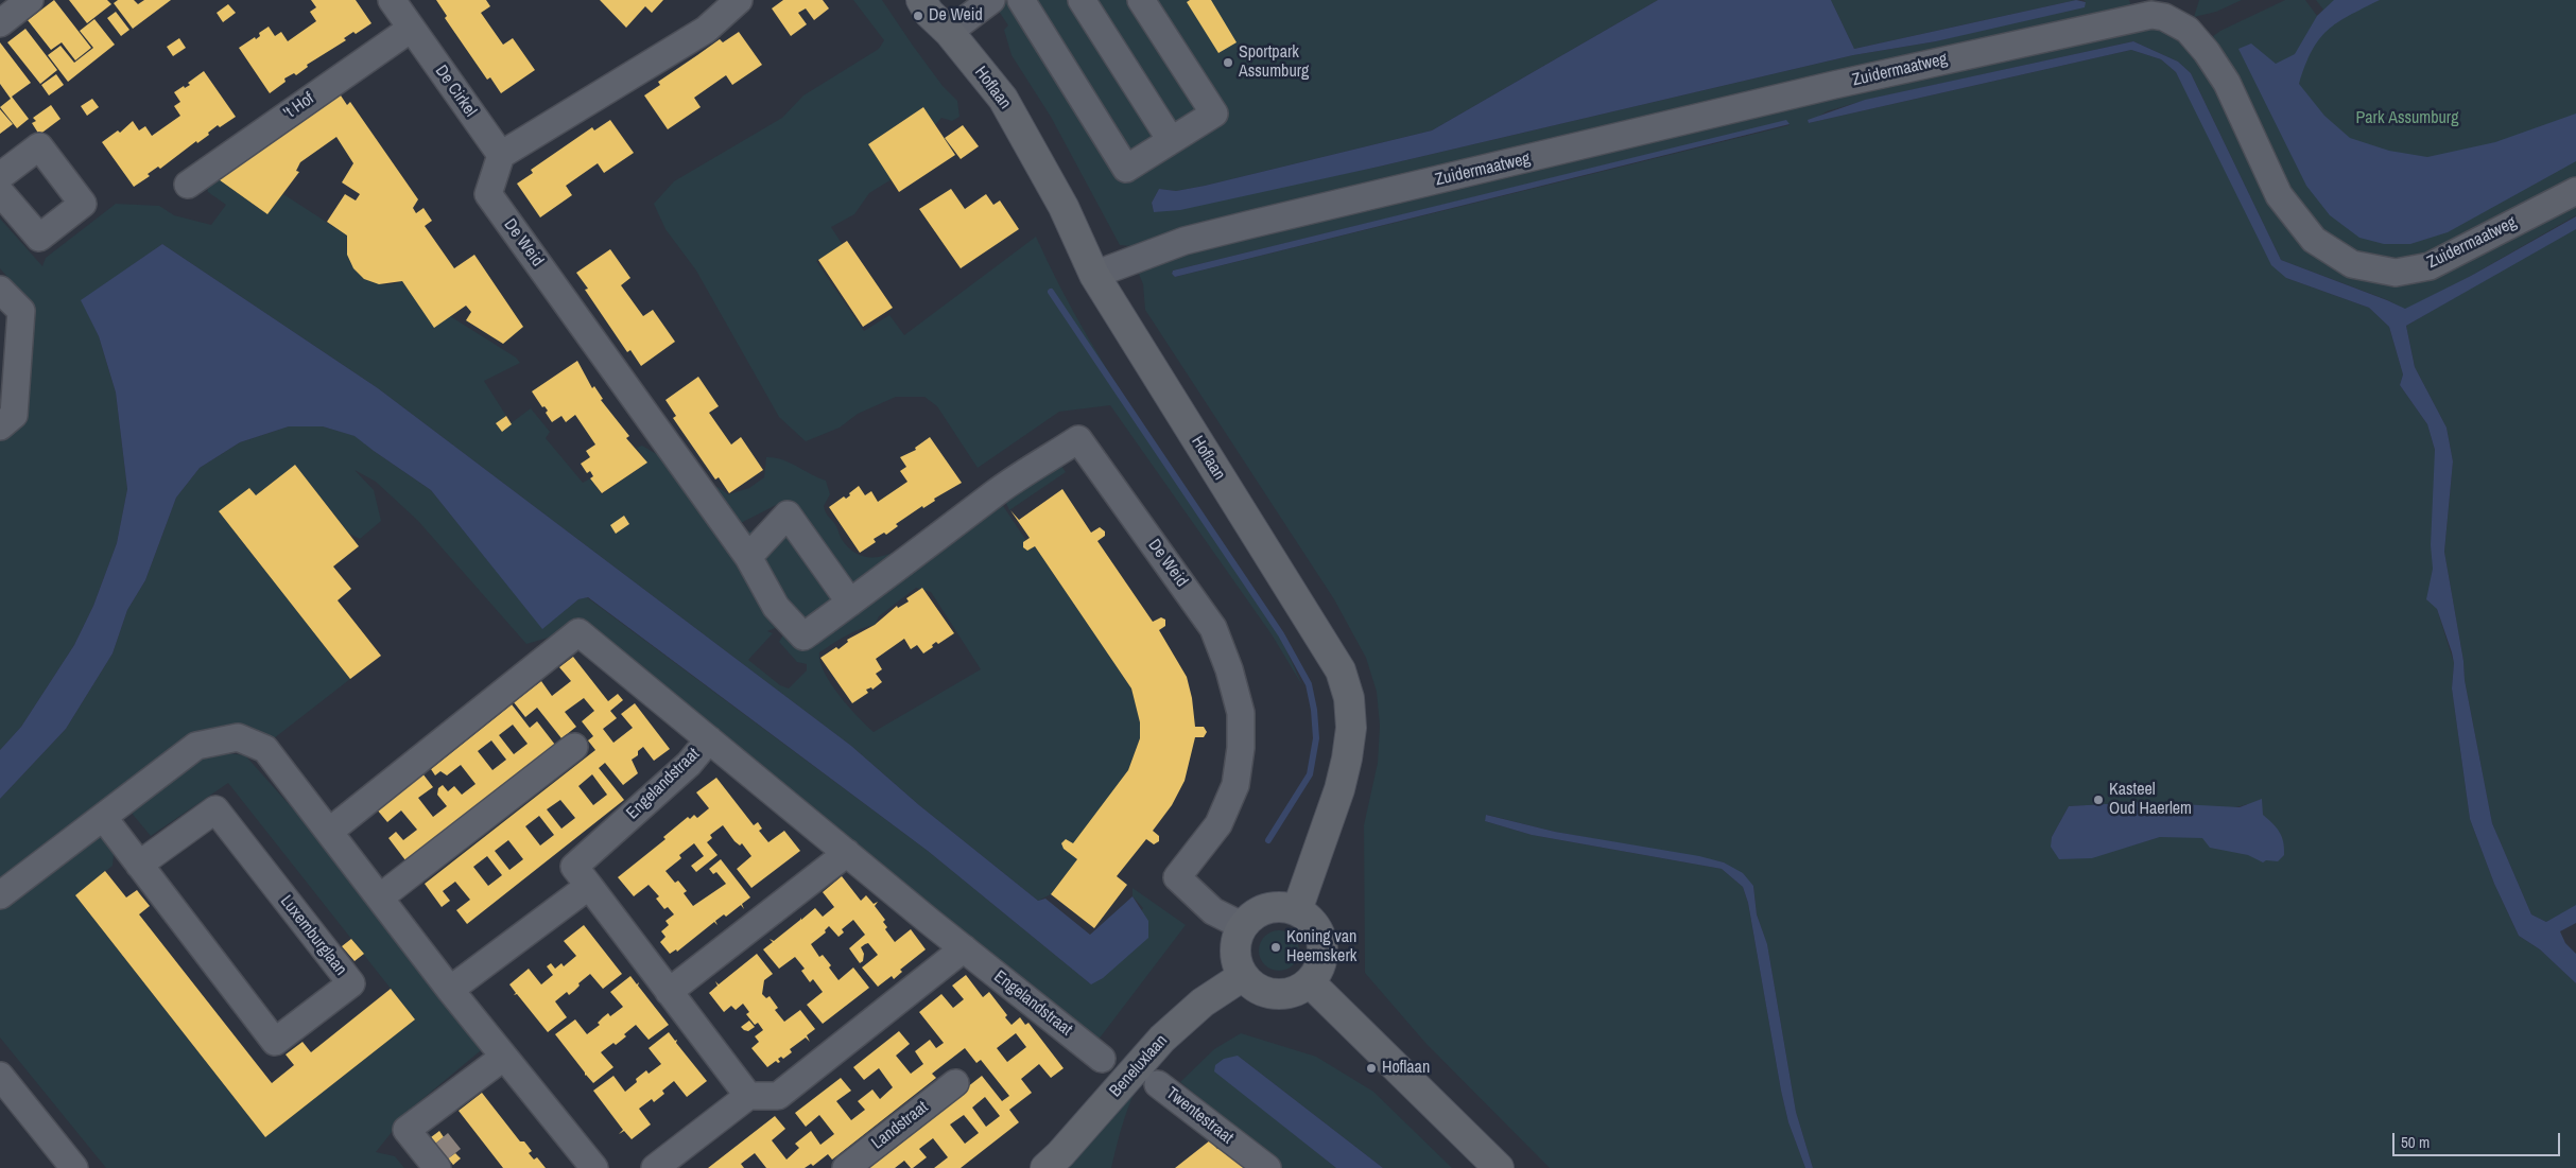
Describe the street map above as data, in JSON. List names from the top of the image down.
{
  "streets": {
    "main road": ["Hoflaan", "Beneluxlaan"],
    "street": [
      "Zuidermaatweg",
      "De Cirkel",
      "'t Hof",
      "De Weid",
      "Engelandstraat",
      "Luxemburglaan",
      "Twentestraat",
      "Landstraat"
    ]
  },
  "crossings": [
    ["Zuidermaatweg", "Hoflaan"],
    ["Hoflaan", "De Weid"],
    ["Hoflaan", "Beneluxlaan"],
    ["De Cirkel", "'t Hof"],
    ["De Cirkel", "De Weid"],
    ["De Weid", "Beneluxlaan"]
  ],
  "parks": ["Park Assumburg"],
  "places": [
    "De Weid",
    "Sportpark Assumburg",
    "Kasteel Oud Haerlem",
    "Koning van Heemskerk",
    "Hoflaan"
  ],
  "scale_bar": "50 m"
}
